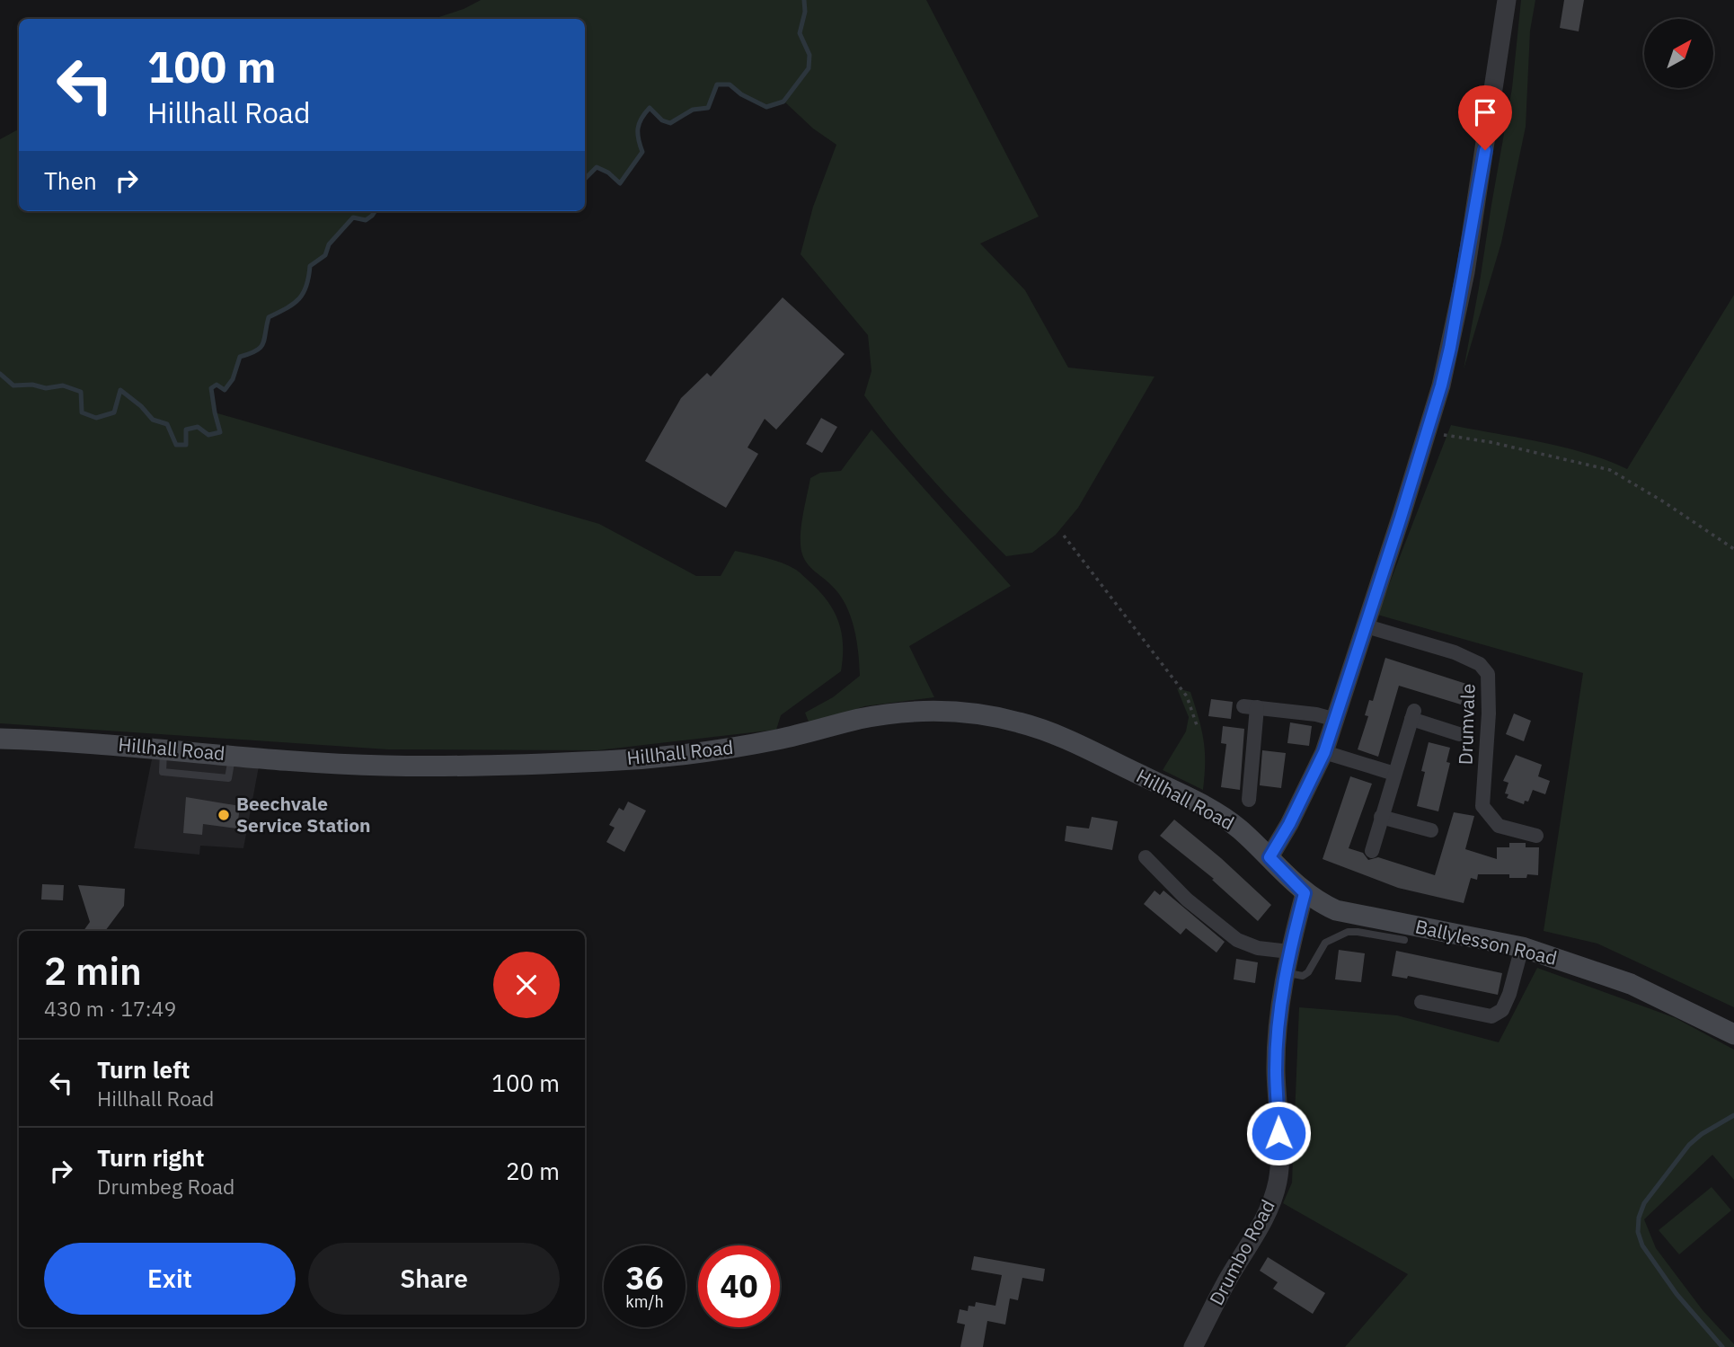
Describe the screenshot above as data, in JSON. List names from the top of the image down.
{
  "streets": {
    "main road": ["Hillhall Road", "Ballylesson Road"],
    "street": ["Drumvale", "Drumbo Road"]
  },
  "crossings": [
    ["Hillhall Road", "Ballylesson Road"],
    ["Hillhall Road", "Drumbo Road"],
    ["Ballylesson Road", "Drumbo Road"]
  ],
  "places": ["Beechvale Service Station"],
  "north": "top right",
  "page": {
    "turn": ["100 m", "Hillhall Road"],
    "then": "Then",
    "heading": ["2 min", "430 m · 17:49"],
    "list": [
      {
        "name": "Turn left",
        "note": "Hillhall Road",
        "value": "100 m"
      },
      {
        "name": "Turn right",
        "note": "Drumbeg Road",
        "value": "20 m"
      }
    ],
    "buttons": ["Exit", "Share"],
    "speed": "36 km/h",
    "limit": "40"
  }
}
